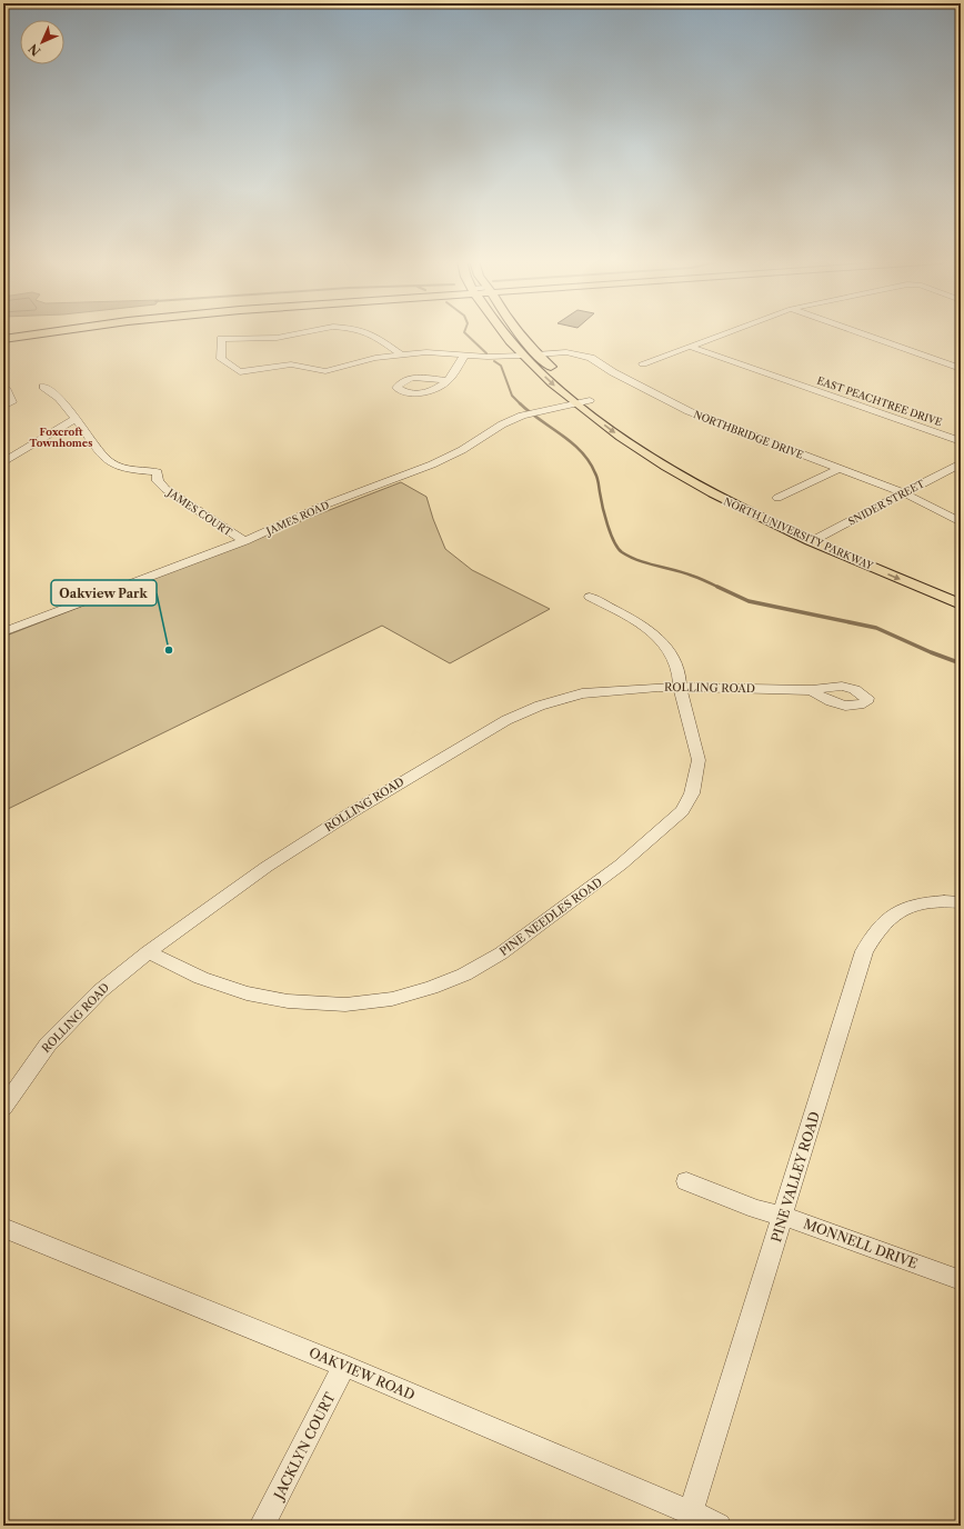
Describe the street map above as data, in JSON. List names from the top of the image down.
{
  "streets": {
    "main road": ["NORTH UNIVERSITY PARKWAY"],
    "street": [
      "EAST PEACHTREE DRIVE",
      "NORTHBRIDGE DRIVE",
      "SNIDER STREET",
      "JAMES COURT",
      "JAMES ROAD",
      "ROLLING ROAD",
      "PINE NEEDLES ROAD",
      "PINE VALLEY ROAD",
      "MONNELL DRIVE",
      "OAKVIEW ROAD",
      "JACKLYN COURT"
    ]
  },
  "crossings": [
    ["NORTHBRIDGE DRIVE", "SNIDER STREET"],
    ["SNIDER STREET", "NORTH UNIVERSITY PARKWAY"],
    ["JAMES COURT", "JAMES ROAD"],
    ["JAMES ROAD", "NORTH UNIVERSITY PARKWAY"],
    ["ROLLING ROAD", "PINE NEEDLES ROAD"],
    ["PINE VALLEY ROAD", "MONNELL DRIVE"],
    ["PINE VALLEY ROAD", "OAKVIEW ROAD"],
    ["OAKVIEW ROAD", "JACKLYN COURT"]
  ],
  "districts": ["Foxcroft Townhomes"],
  "places": ["Oakview Park"],
  "north": "bottom left"
}
